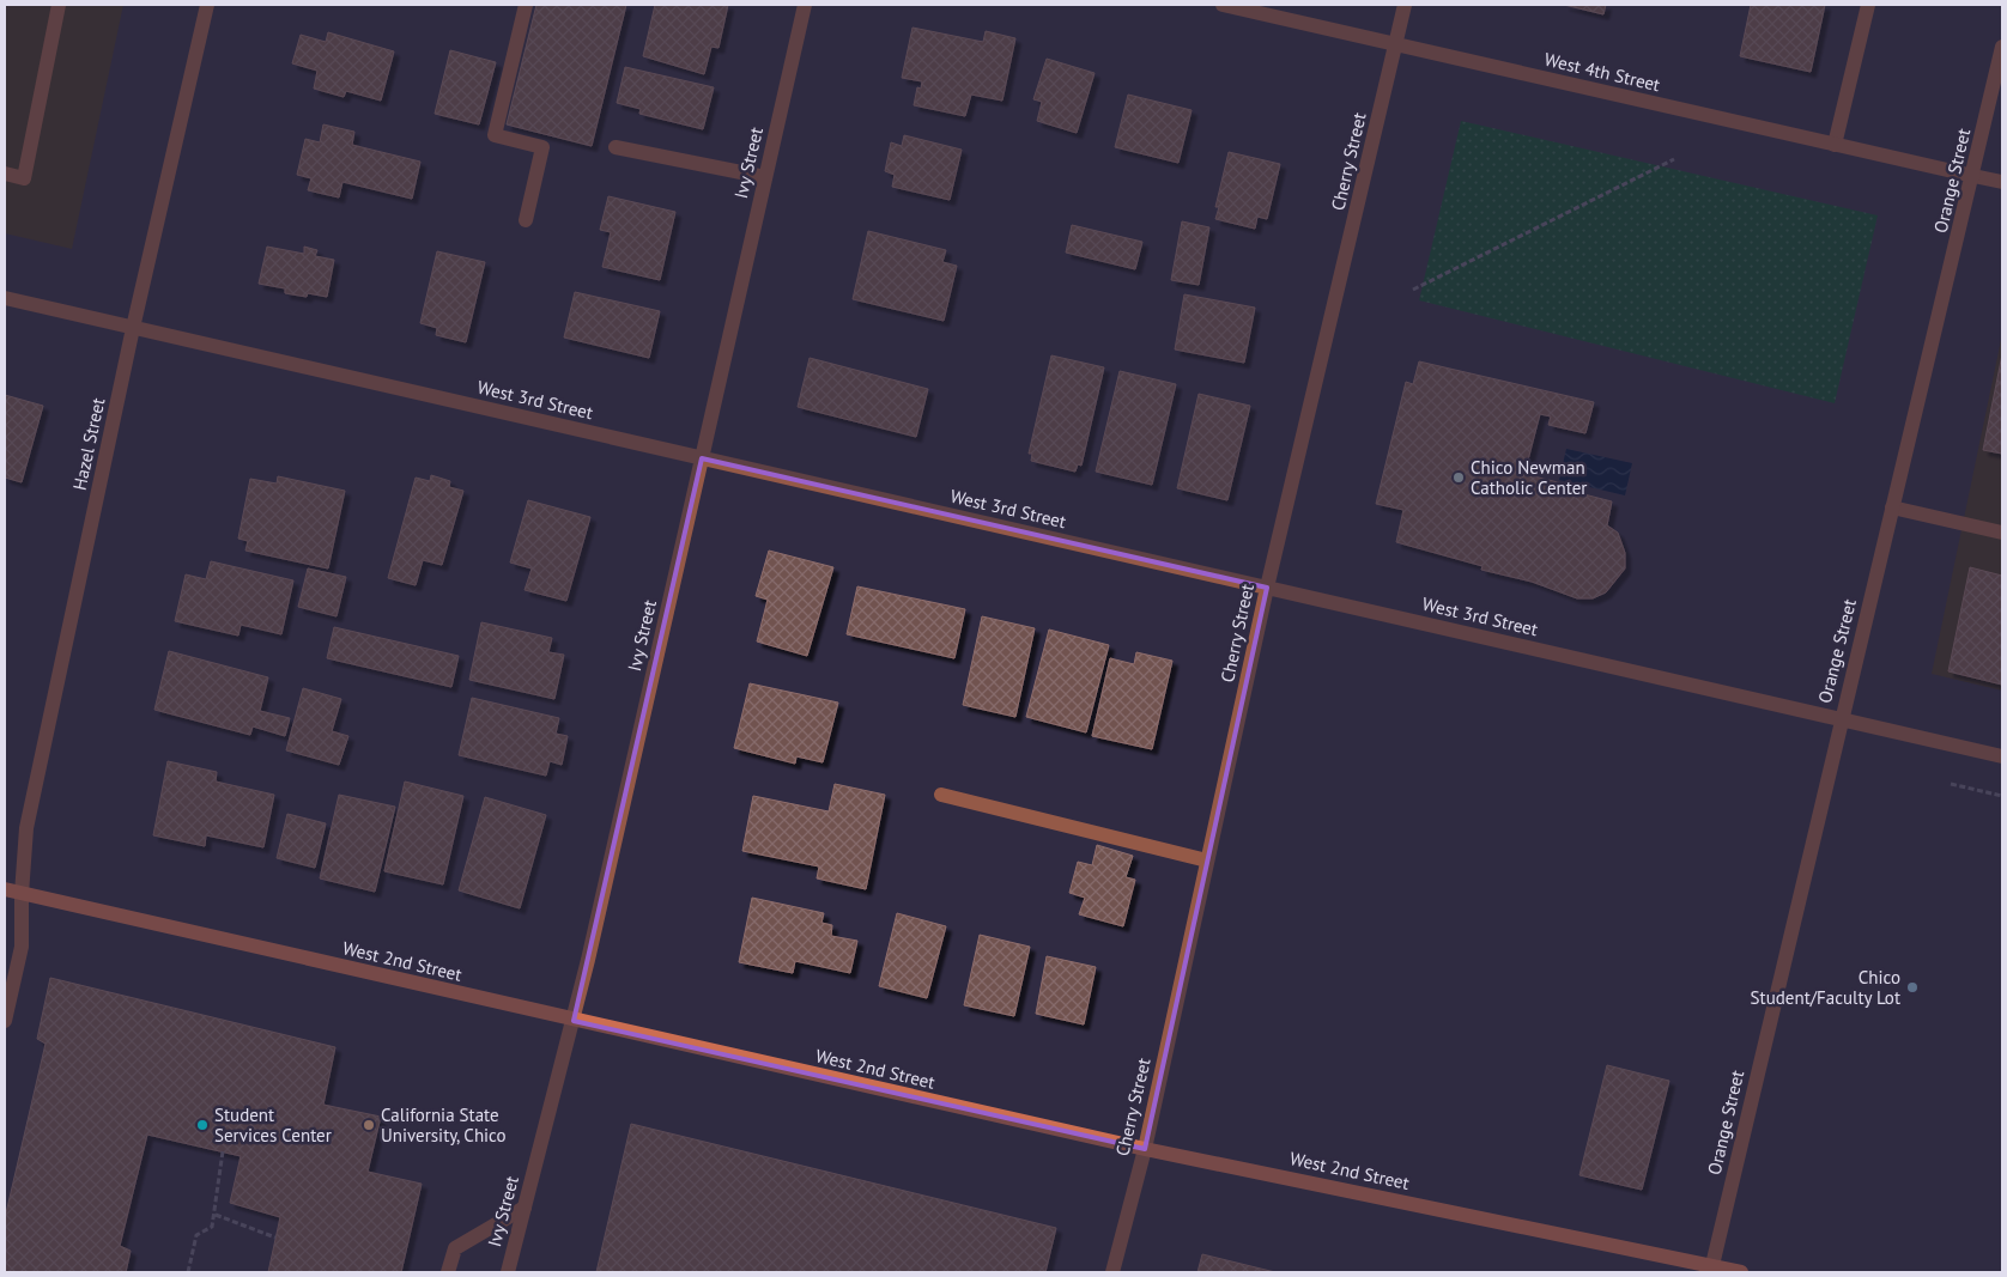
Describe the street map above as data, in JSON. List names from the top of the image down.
{
  "streets": {
    "street": [
      "West 4th Street",
      "Cherry Street",
      "Ivy Street",
      "Orange Street",
      "West 3rd Street",
      "Hazel Street",
      "West 2nd Street"
    ]
  },
  "crossings": [
    ["West 4th Street", "Cherry Street"],
    ["West 4th Street", "Orange Street"],
    ["Cherry Street", "West 3rd Street"],
    ["Cherry Street", "West 2nd Street"],
    ["Ivy Street", "West 3rd Street"],
    ["Ivy Street", "West 2nd Street"],
    ["Orange Street", "West 3rd Street"],
    ["Orange Street", "West 2nd Street"],
    ["West 3rd Street", "Hazel Street"],
    ["Hazel Street", "West 2nd Street"]
  ],
  "places": [
    "Chico Newman Catholic Center",
    "Chico Student/Faculty Lot",
    "Student Services Center",
    "California State University, Chico"
  ]
}
